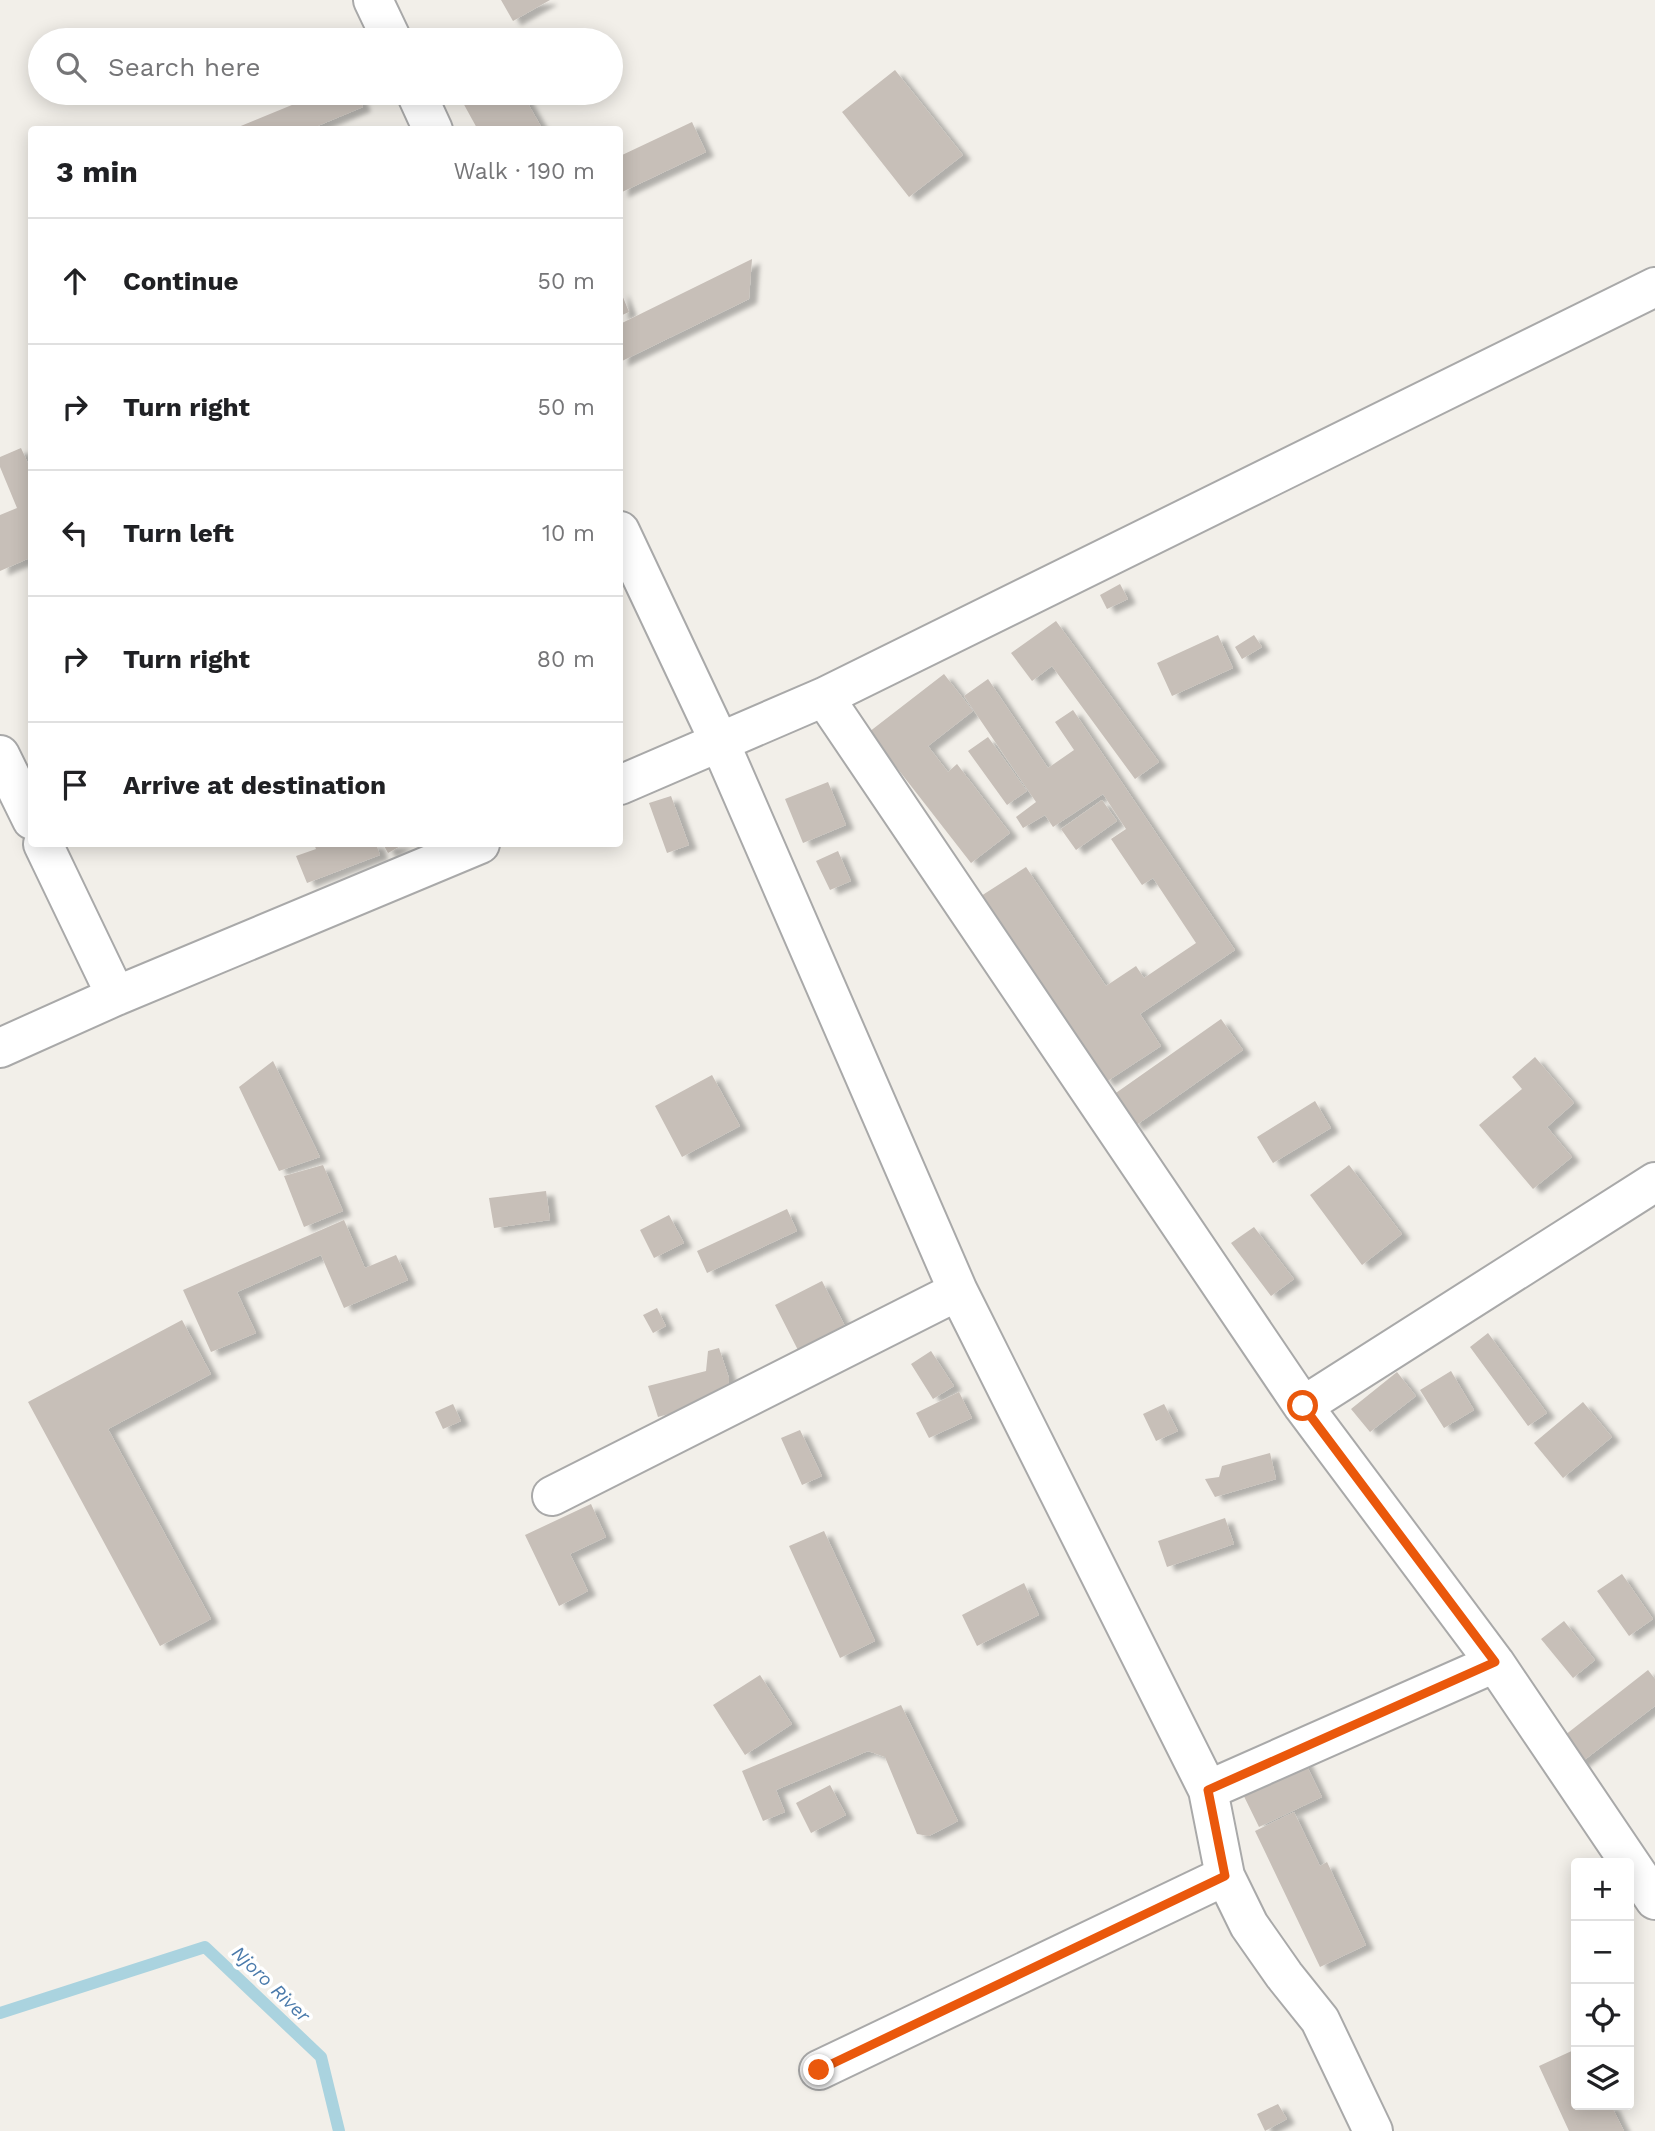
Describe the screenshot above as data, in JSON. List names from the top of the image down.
{
  "water": ["Njoro River"],
  "page": {
    "search": "Search here",
    "heading": ["3 min", "Walk · 190 m"],
    "list": [
      ["Continue", "50 m"],
      ["Turn right", "50 m"],
      ["Turn left", "10 m"],
      ["Turn right", "80 m"],
      "Arrive at destination"
    ],
    "map_buttons": ["+", "−"]
  }
}
